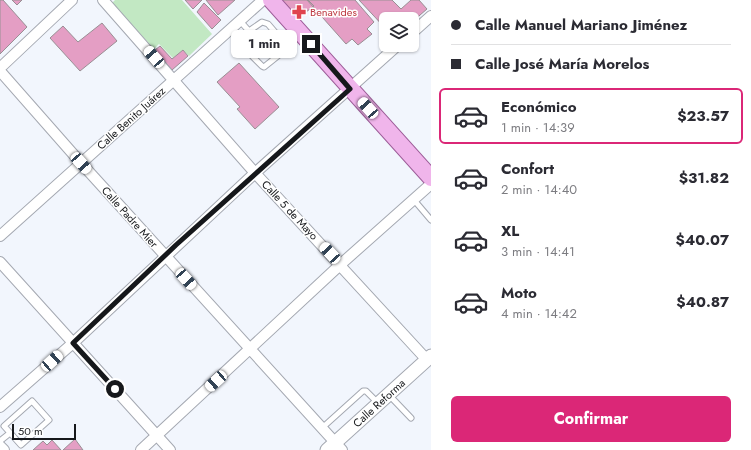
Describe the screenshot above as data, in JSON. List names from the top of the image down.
{
  "streets": {
    "street": [
      "Calle Benito Juárez",
      "Calle 5 de Mayo",
      "Calle Padre Mier",
      "Calle Reforma"
    ]
  },
  "crossings": [
    ["Calle Benito Juárez", "Calle 5 de Mayo"],
    ["Calle Benito Juárez", "Calle Padre Mier"],
    ["Calle 5 de Mayo", "Calle Reforma"],
    ["Calle Padre Mier", "Calle Reforma"]
  ],
  "places": {
    "pharmacy": ["Benavides"]
  },
  "scale_bar": "50 m",
  "page": {
    "banner": ["Calle Manuel Mariano Jiménez", "Calle José María Morelos"],
    "bubble": "1 min",
    "list": [
      {
        "name": "Económico",
        "note": "1 min · 14:39",
        "value": "$23.57"
      },
      {
        "name": "Confort",
        "note": "2 min · 14:40",
        "value": "$31.82"
      },
      {
        "name": "XL",
        "note": "3 min · 14:41",
        "value": "$40.07"
      },
      {
        "name": "Moto",
        "note": "4 min · 14:42",
        "value": "$40.87"
      }
    ],
    "buttons": "Confirmar",
    "scale": "50 m"
  }
}
